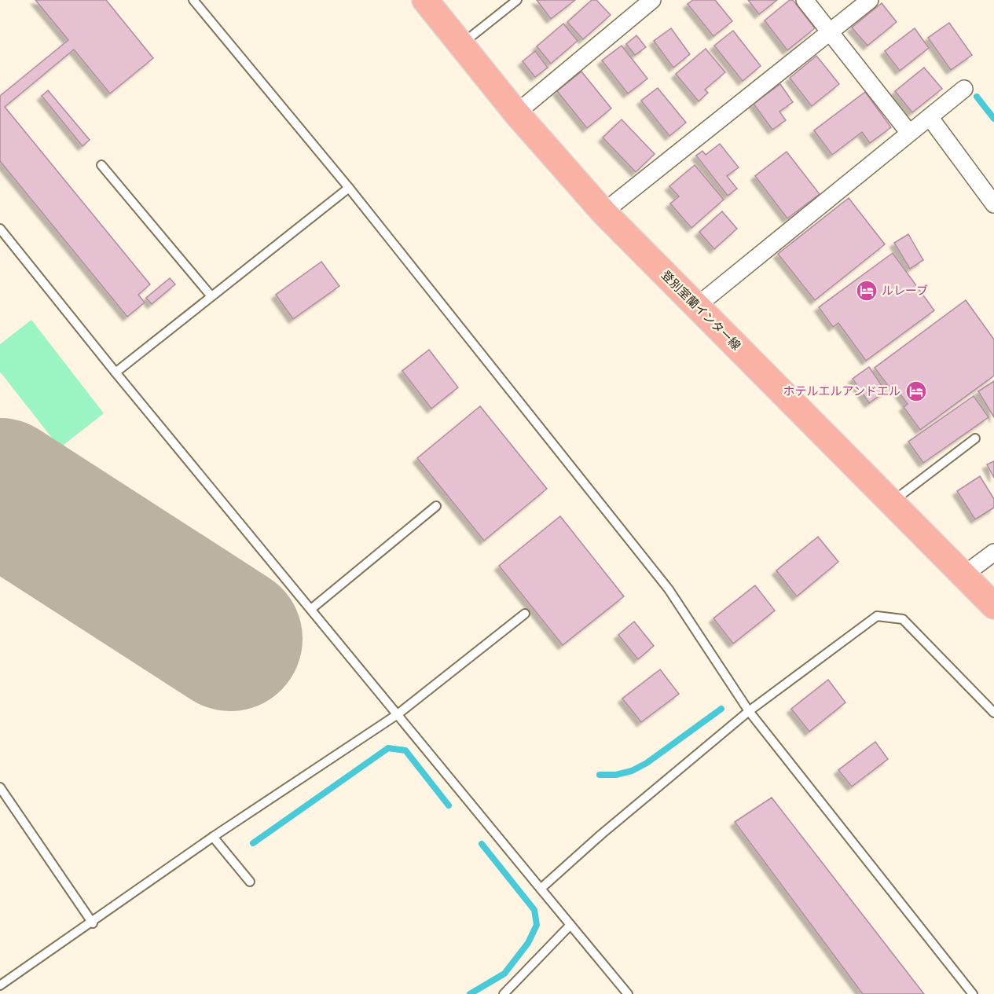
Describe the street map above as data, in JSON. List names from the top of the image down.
{
  "streets": {
    "main road": ["登別室蘭インター線"]
  },
  "places": {
    "hotel": ["ルレーブ", "ホテルエルアンドエル"]
  }
}
